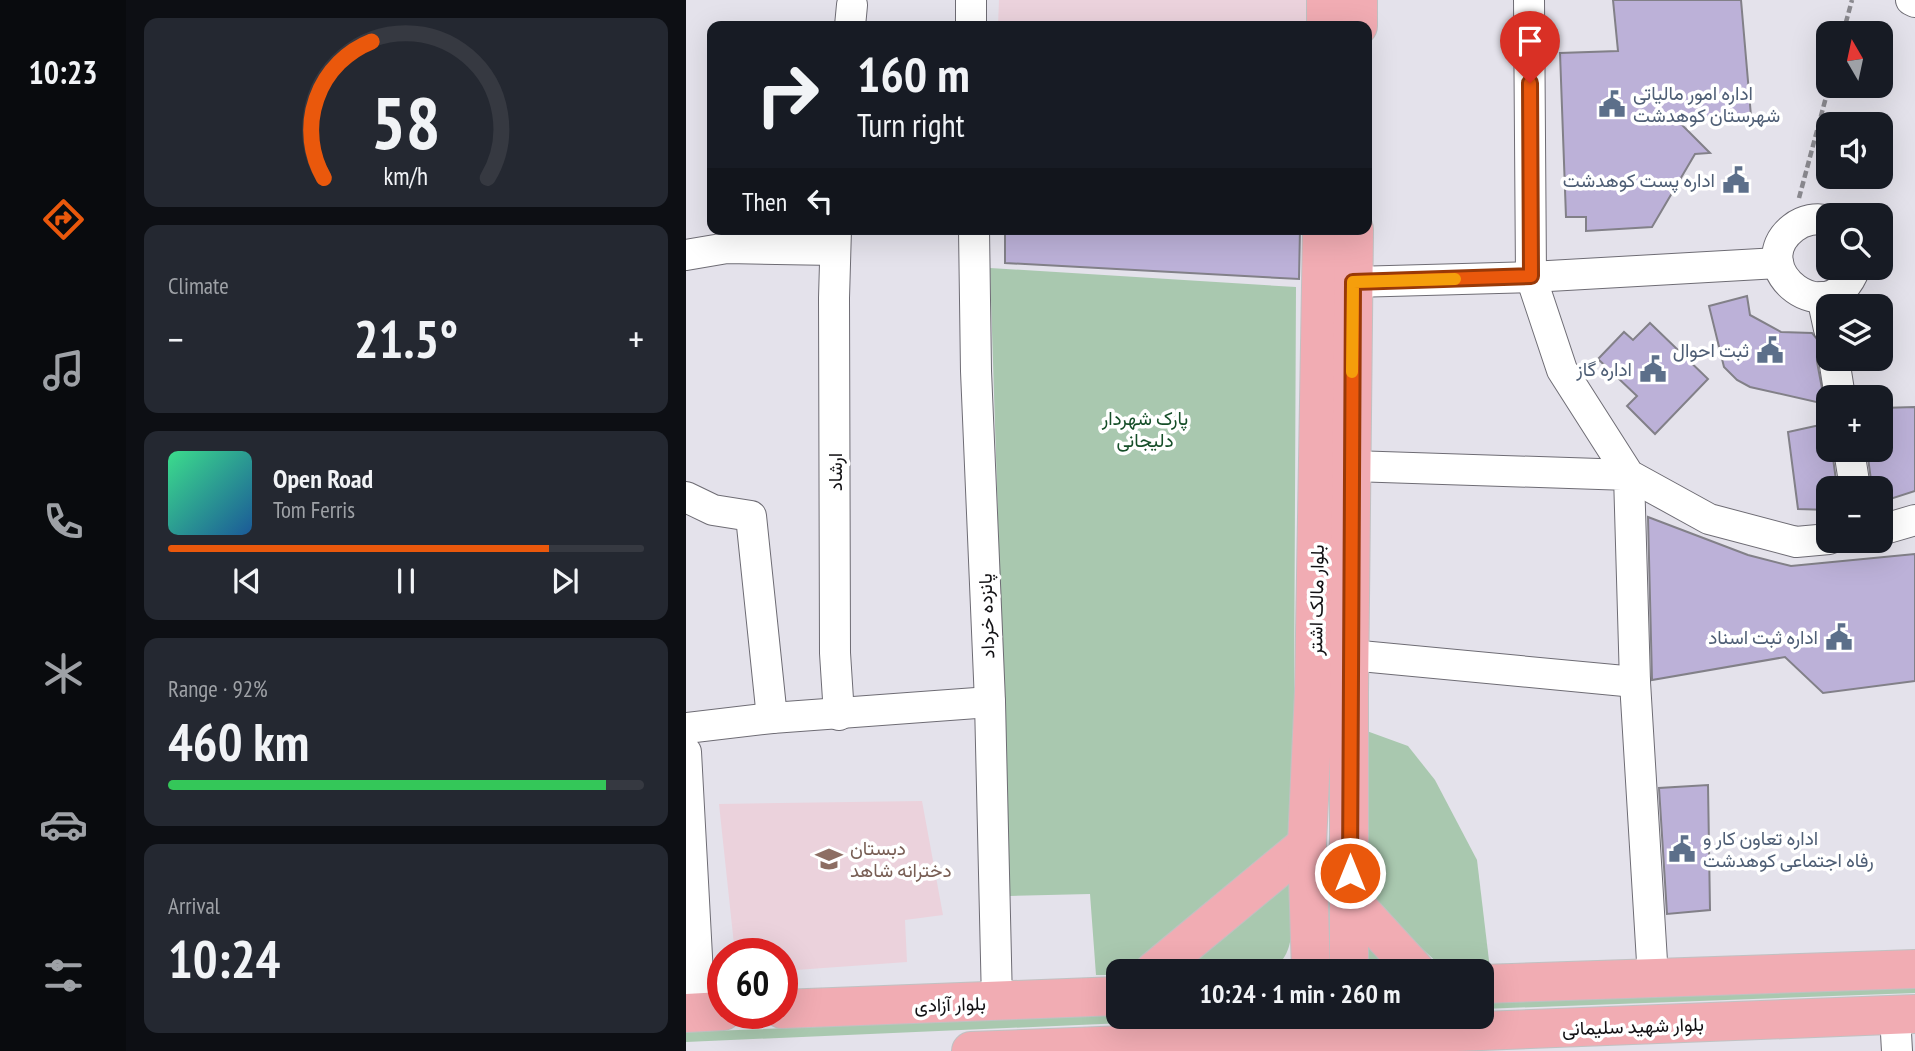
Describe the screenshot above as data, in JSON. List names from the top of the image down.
{
  "streets": {
    "main road": ["بلوار مالک اشتر", "بلوار آزادی", "بلوار شهید سلیمانی"],
    "street": ["ارشاد", "پانزده خرداد"]
  },
  "crossings": [
    ["پانزده خرداد", "بلوار آزادی"]
  ],
  "parks": ["پارک شهردار دلیجانی"],
  "places": {
    "public building": [
      "اداره امور مالیاتی شهرستان کوهدشت",
      "اداره پست کوهدشت",
      "ثبت احوال",
      "اداره گاز",
      "اداره ثبت اسناد",
      "اداره تعاون کار و رفاه اجتماعی کوهدشت"
    ],
    "school or university": ["دبستان دخترانه شاهد"]
  },
  "north": "top",
  "page": {
    "tabs": "10:23",
    "map_buttons": ["+", "−"],
    "turn": ["160 m", "Turn right"],
    "then": "Then",
    "tile": [
      "Climate",
      ["Range · 92%", "460 km"],
      ["Arrival", "10:24"]
    ],
    "heat": ["−", "21.5°", "+"],
    "song": ["Open Road", "Tom Ferris"],
    "limit": "60",
    "trip": "10:24 · 1 min · 260 m",
    "gauge": ["58", "km/h"]
  }
}
